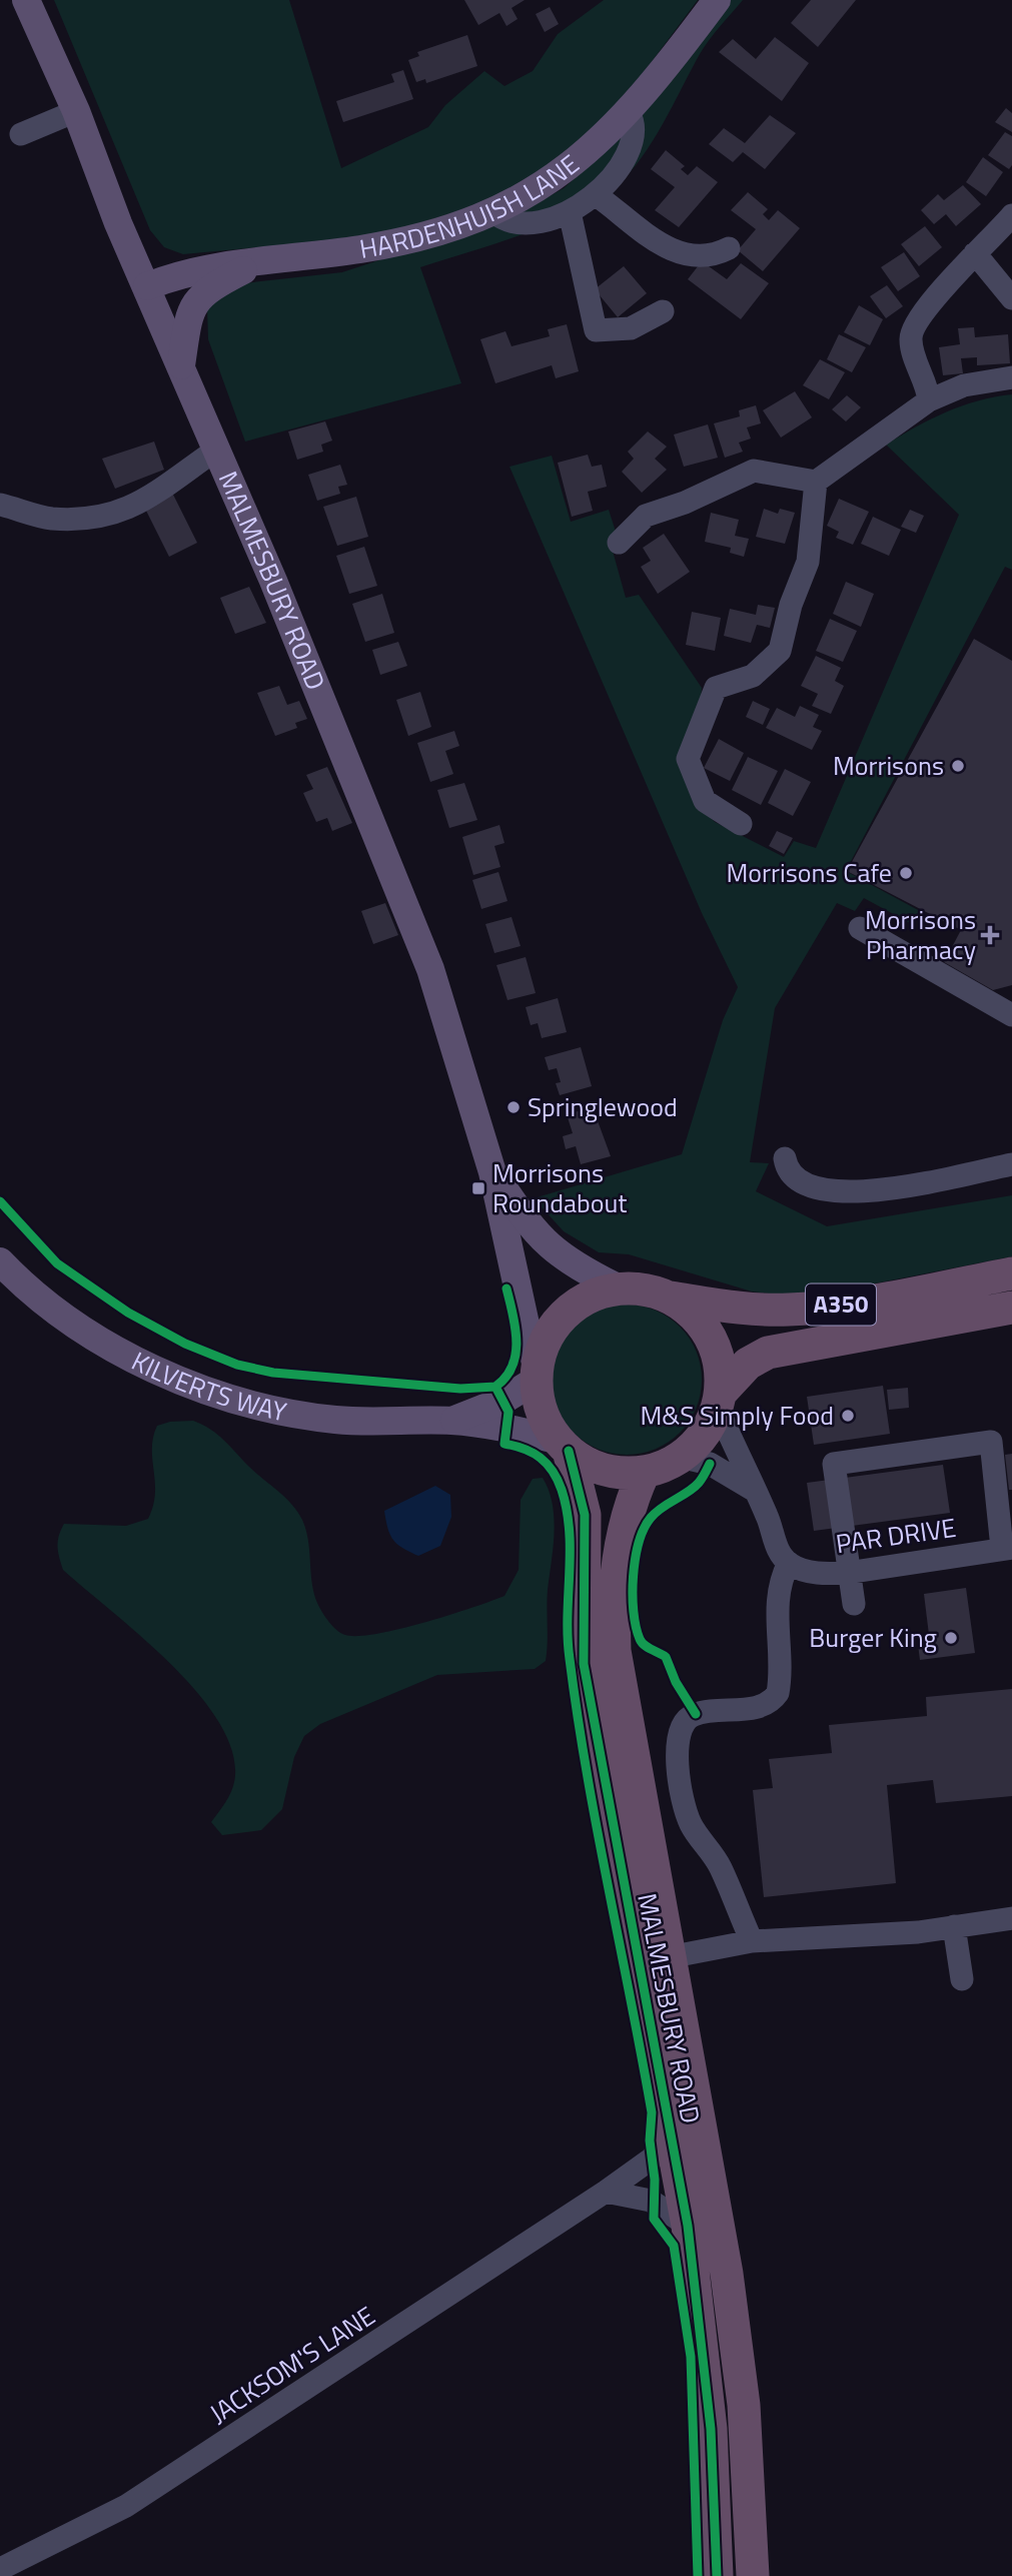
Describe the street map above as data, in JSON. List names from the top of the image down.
{
  "streets": {
    "highway": ["MALMESBURY ROAD", "A350"],
    "main road": ["HARDENHUISH LANE", "KILVERTS WAY"],
    "street": ["PAR DRIVE", "JACKSOM'S LANE"]
  },
  "crossings": [
    ["HARDENHUISH LANE", "MALMESBURY ROAD"],
    ["MALMESBURY ROAD", "A350"],
    ["MALMESBURY ROAD", "KILVERTS WAY"],
    ["MALMESBURY ROAD", "JACKSOM'S LANE"],
    ["A350", "KILVERTS WAY"]
  ],
  "places": {
    "other": [
      "Morrisons",
      "Morrisons Cafe",
      "Springlewood",
      "M&S Simply Food",
      "Burger King"
    ],
    "health": ["Morrisons Pharmacy"],
    "transit": ["Morrisons Roundabout"]
  }
}
